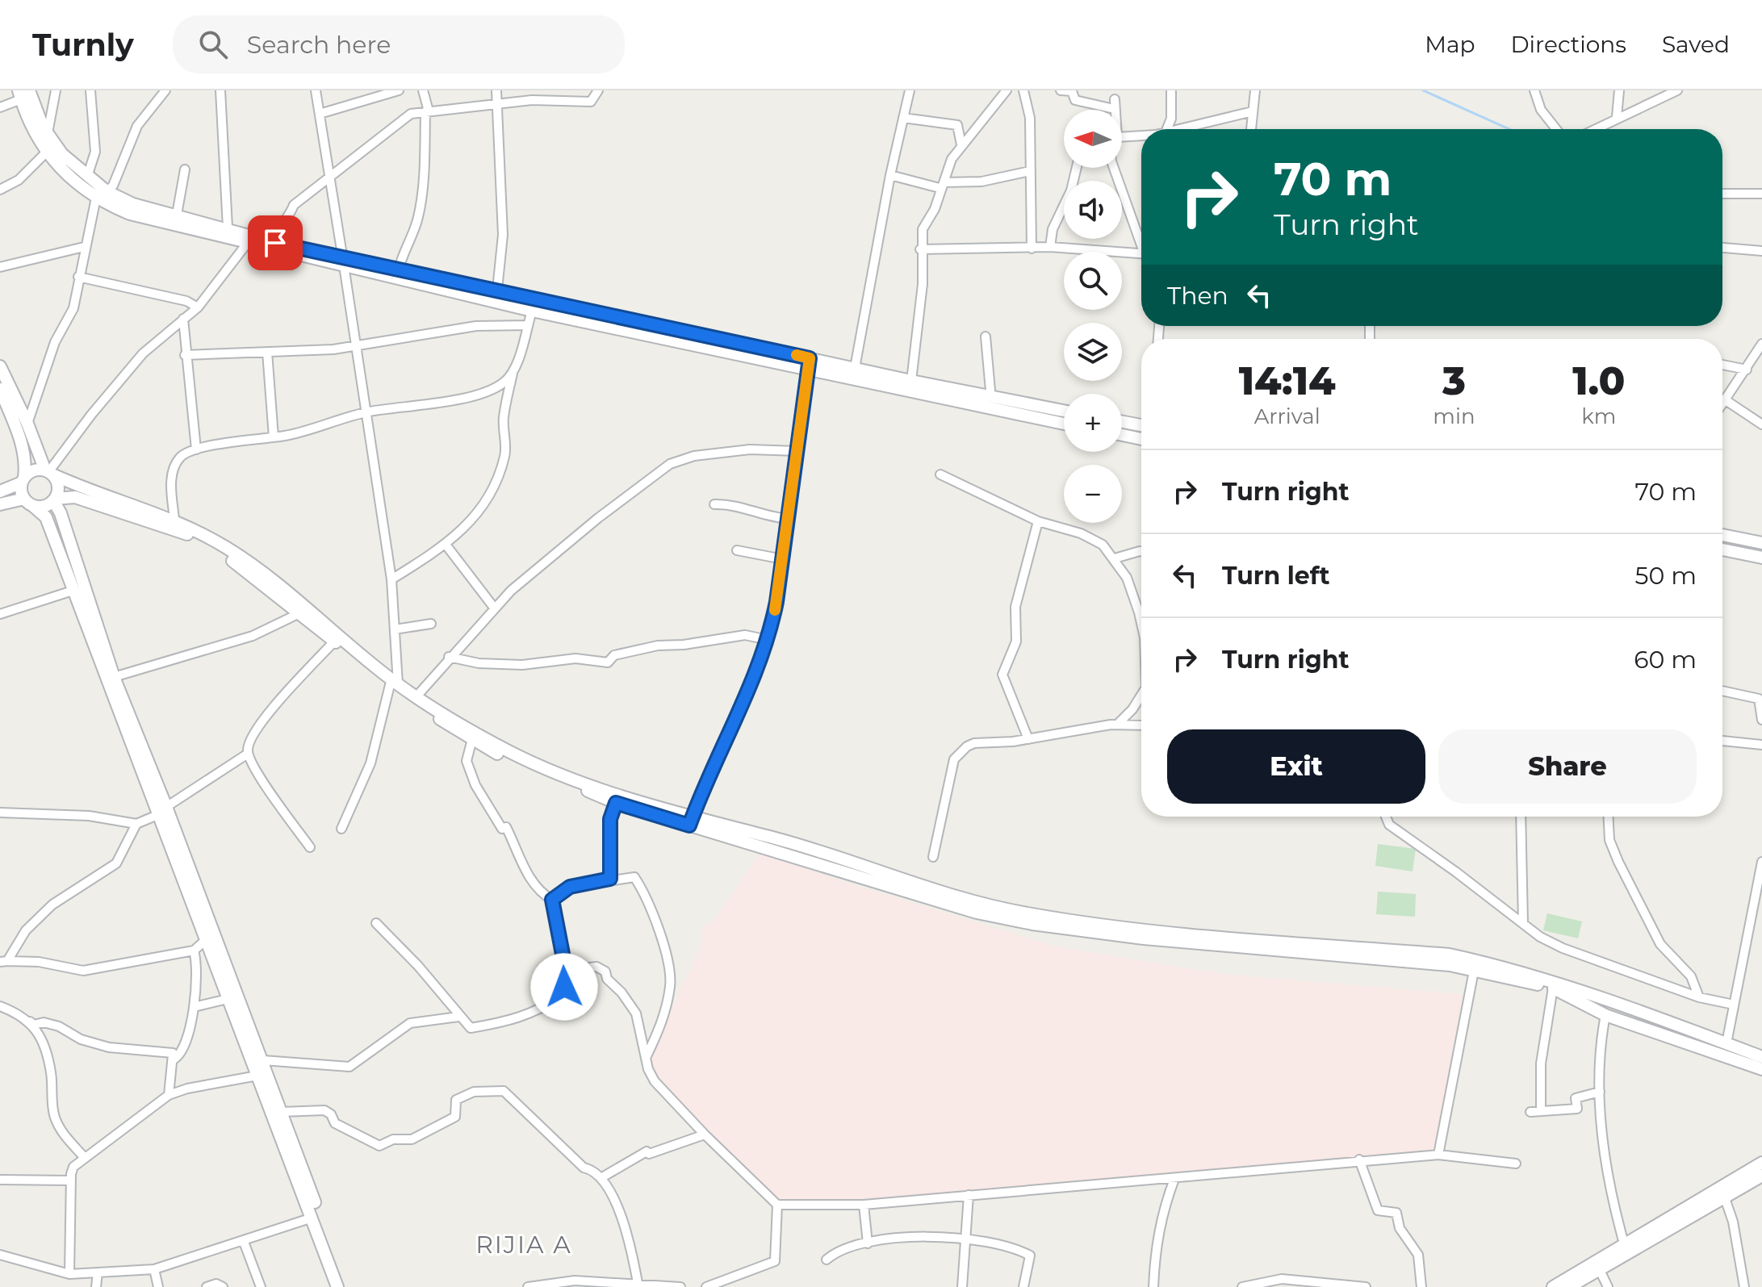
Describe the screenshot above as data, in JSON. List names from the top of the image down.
{
  "districts": ["RIJIA A"],
  "north": "left",
  "page": {
    "header": "Turnly",
    "search": "Search here",
    "nav": ["Map", "Directions", "Saved"],
    "map_buttons": ["+", "−"],
    "turn": ["70 m", "Turn right"],
    "then": "Then",
    "eta": [
      "14:14",
      "Arrival",
      "3",
      "min",
      "1.0",
      "km"
    ],
    "list": [
      {
        "name": "Turn right",
        "value": "70 m"
      },
      {
        "name": "Turn left",
        "value": "50 m"
      },
      {
        "name": "Turn right",
        "value": "60 m"
      }
    ],
    "buttons": ["Exit", "Share"]
  }
}
